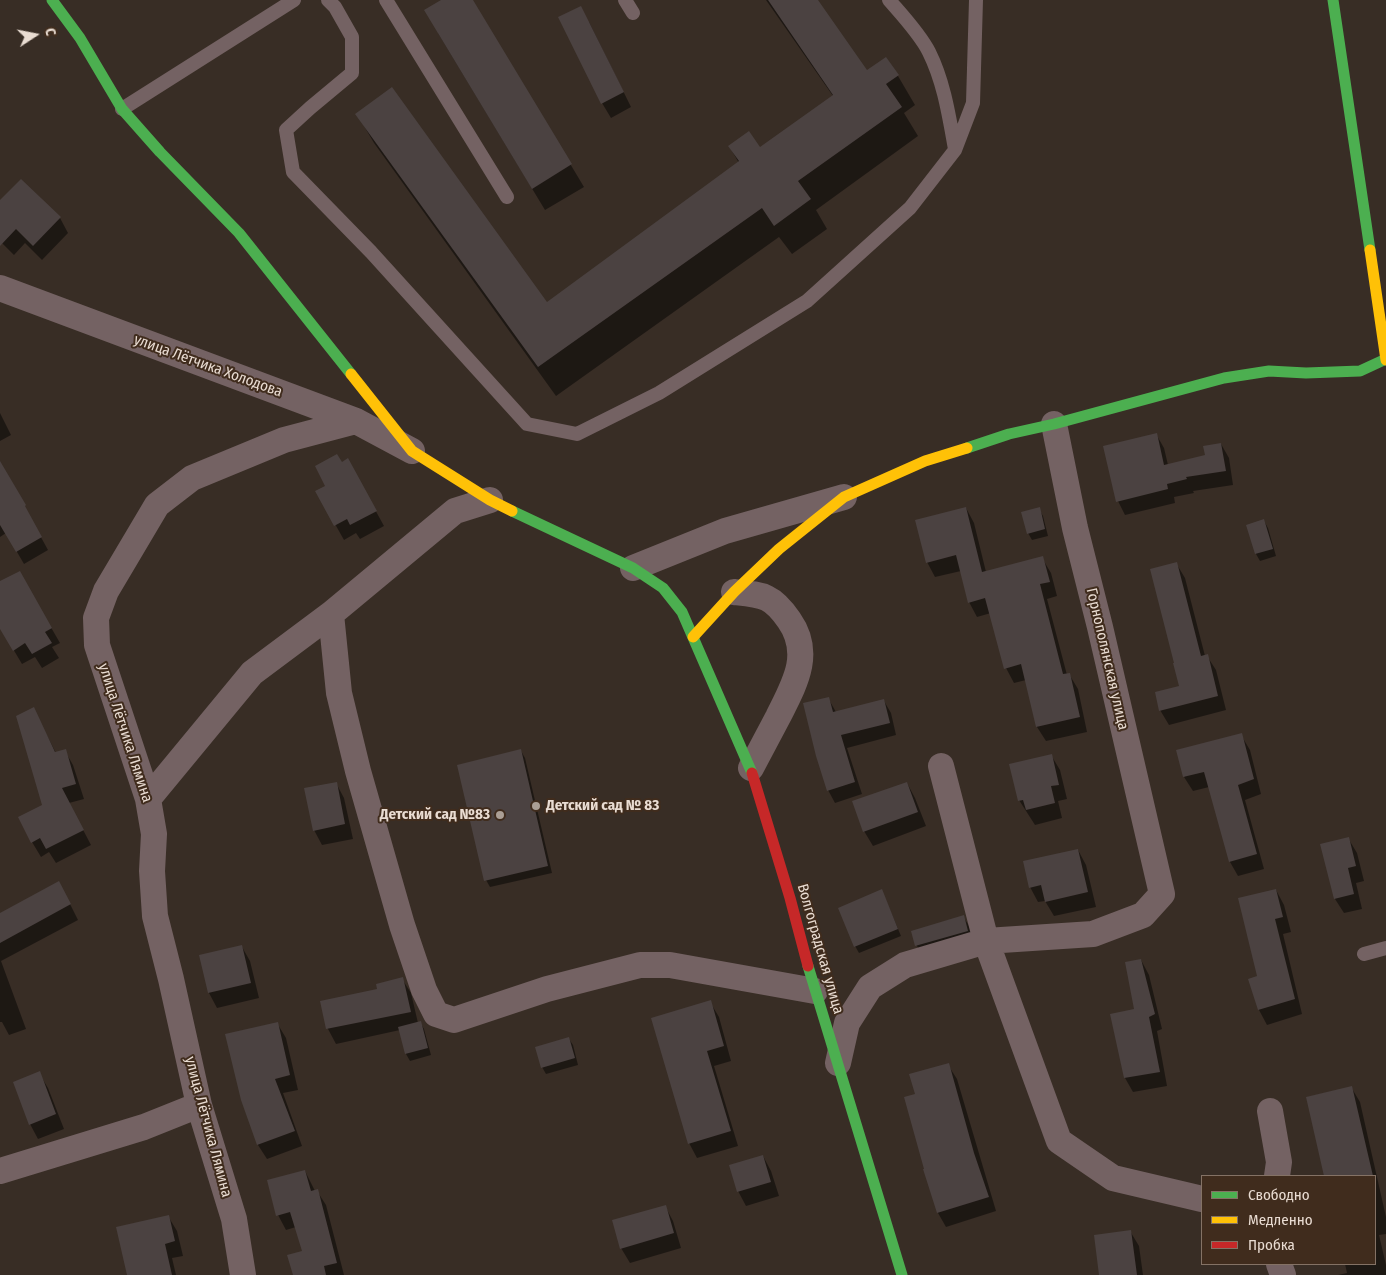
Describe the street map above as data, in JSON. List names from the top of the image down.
{
  "streets": {
    "street": [
      "улица Лётчика Холодова",
      "Горнополянская улица",
      "улица Лётчика Лямина",
      "Волгоградская улица"
    ]
  },
  "crossings": [
    ["улица Лётчика Холодова", "улица Лётчика Лямина"],
    ["улица Лётчика Холодова", "Волгоградская улица"]
  ],
  "places": ["Детский сад № 83", "Детский сад №83"],
  "legend": ["Свободно", "Медленно", "Пробка"],
  "north": "right"
}
